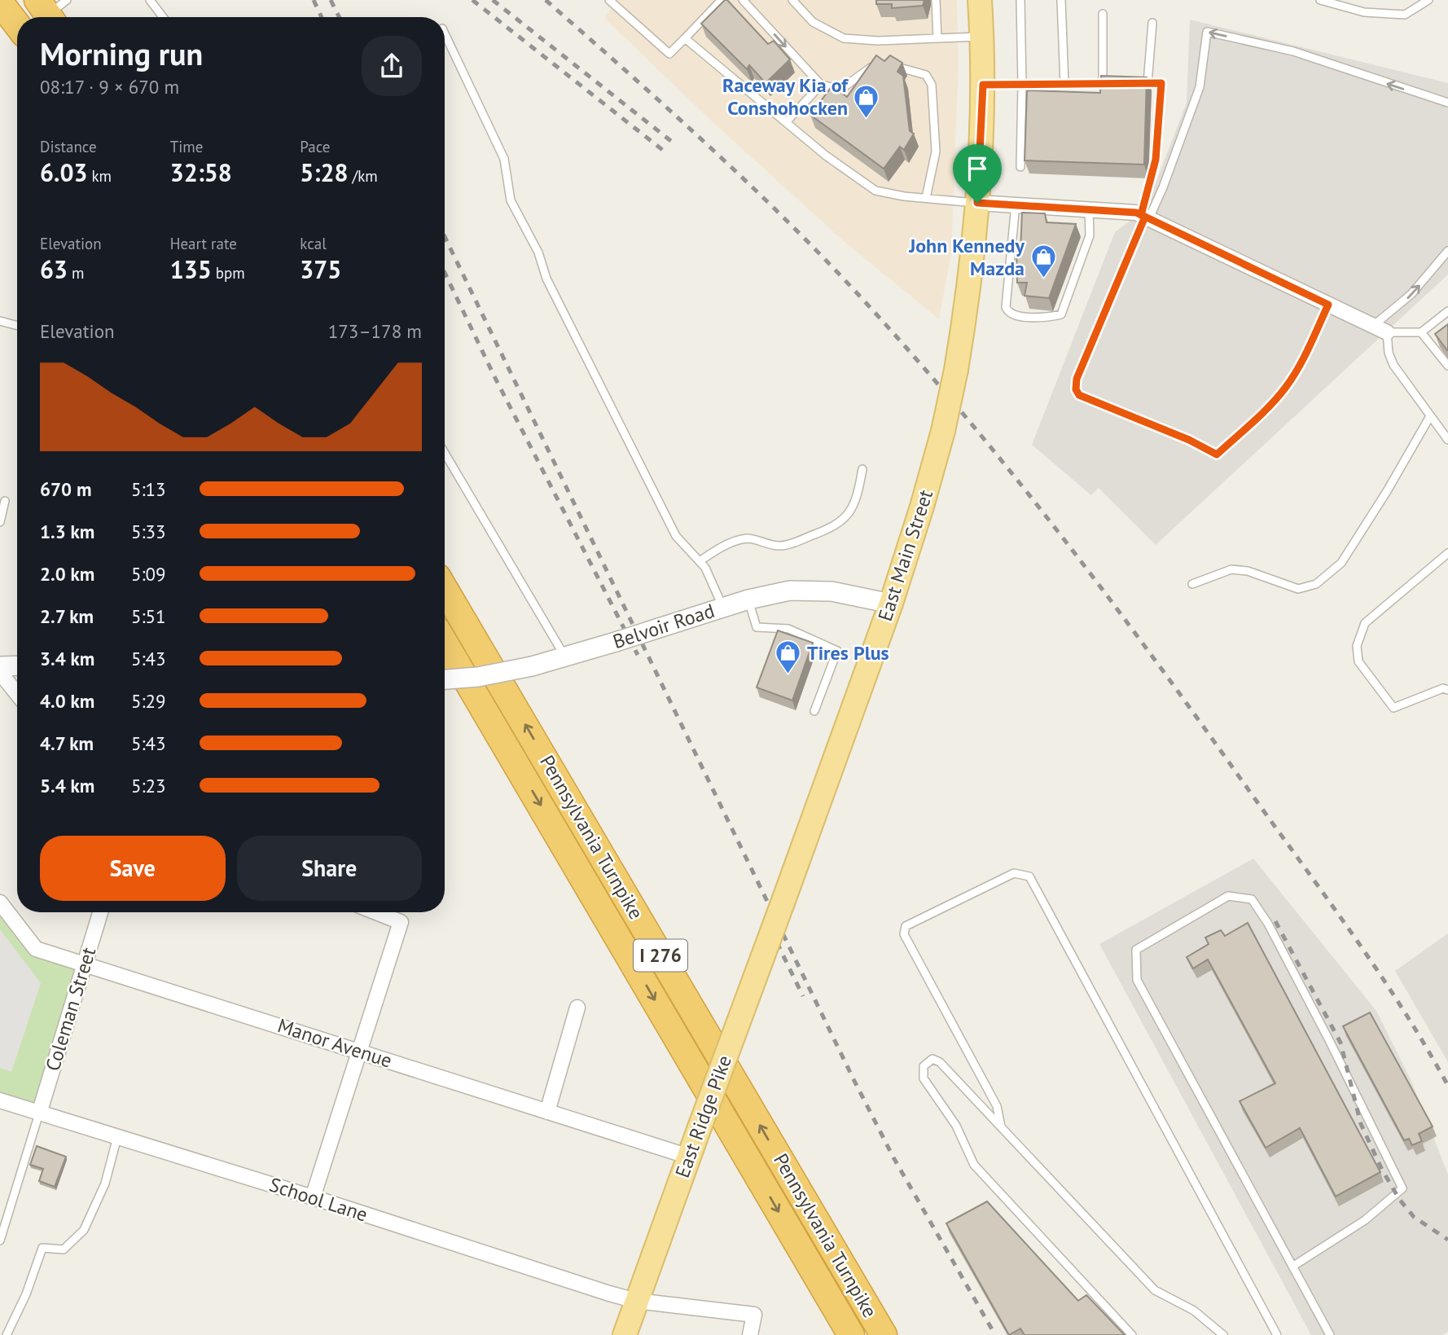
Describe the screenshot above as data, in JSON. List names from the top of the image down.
{
  "streets": {
    "highway": ["Pennsylvania Turnpike", "I 276"],
    "main road": ["East Main Street", "East Ridge Pike"],
    "street": [
      "Belvoir Road",
      "Coleman Street",
      "Manor Avenue",
      "School Lane"
    ]
  },
  "crossings": [
    ["East Main Street", "Belvoir Road"],
    ["East Main Street", "East Ridge Pike"],
    ["Coleman Street", "Manor Avenue"],
    ["Coleman Street", "School Lane"],
    ["Manor Avenue", "East Ridge Pike"],
    ["East Ridge Pike", "School Lane"]
  ],
  "places": {
    "shop": ["Raceway Kia of Conshohocken", "John Kennedy Mazda", "Tires Plus"]
  },
  "page": {
    "heading": ["Morning run", "08:17 · 9 × 670 m"],
    "stats": [
      ["Distance", "6.03 km"],
      ["Time", "32:58"],
      ["Pace", "5:28 /km"],
      ["Elevation", "63 m"],
      ["Heart rate", "135 bpm"],
      ["kcal", "375"]
    ],
    "chart": ["Elevation", "173–178 m"],
    "list": [
      {
        "name": "670 m",
        "note": "5:13"
      },
      {
        "name": "1.3 km",
        "note": "5:33"
      },
      {
        "name": "2.0 km",
        "note": "5:09"
      },
      {
        "name": "2.7 km",
        "note": "5:51"
      },
      {
        "name": "3.4 km",
        "note": "5:43"
      },
      {
        "name": "4.0 km",
        "note": "5:29"
      },
      {
        "name": "4.7 km",
        "note": "5:43"
      },
      {
        "name": "5.4 km",
        "note": "5:23"
      }
    ],
    "buttons": ["Save", "Share"]
  }
}
